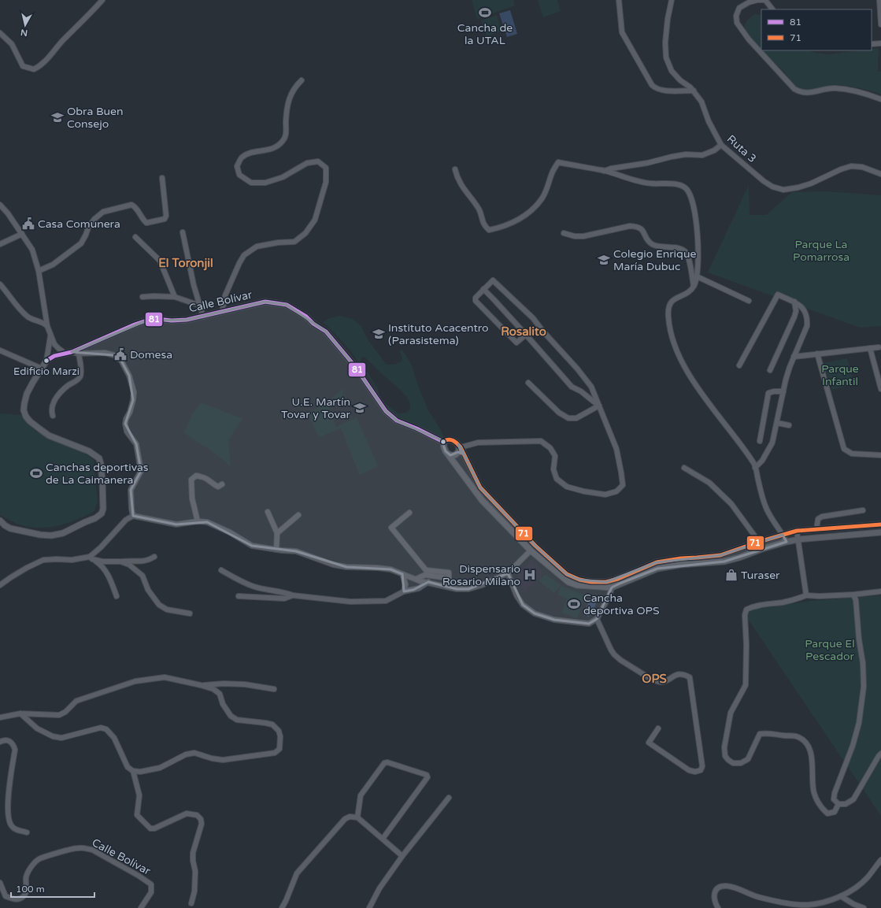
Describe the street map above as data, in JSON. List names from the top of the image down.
{
  "streets": {
    "street": ["Ruta 3", "Calle Bolívar"]
  },
  "districts": ["El Toronjil", "Rosalito", "OPS"],
  "parks": ["Parque La Pomarrosa", "Parque Infantil", "Parque El Pescador"],
  "places": {
    "sports": ["Cancha de la UTAL", "Canchas deportivas de La Caimanera", "Cancha deportiva OPS"],
    "school or university": [
      "Obra Buen Consejo",
      "Colegio Enrique María Dubuc",
      "Instituto Acacentro (Parasistema)",
      "U.E. Martín Tovar y Tovar"
    ],
    "public building": ["Casa Comunera", "Domesa"],
    "other": ["Edificio Marzi"],
    "hospital": ["Dispensario Rosario Milano"],
    "shop": ["Turaser"]
  },
  "lines": ["transit line 81", "transit line 71"],
  "legend": ["81", "71"],
  "scale_bar": "100 m",
  "north": "bottom"
}
